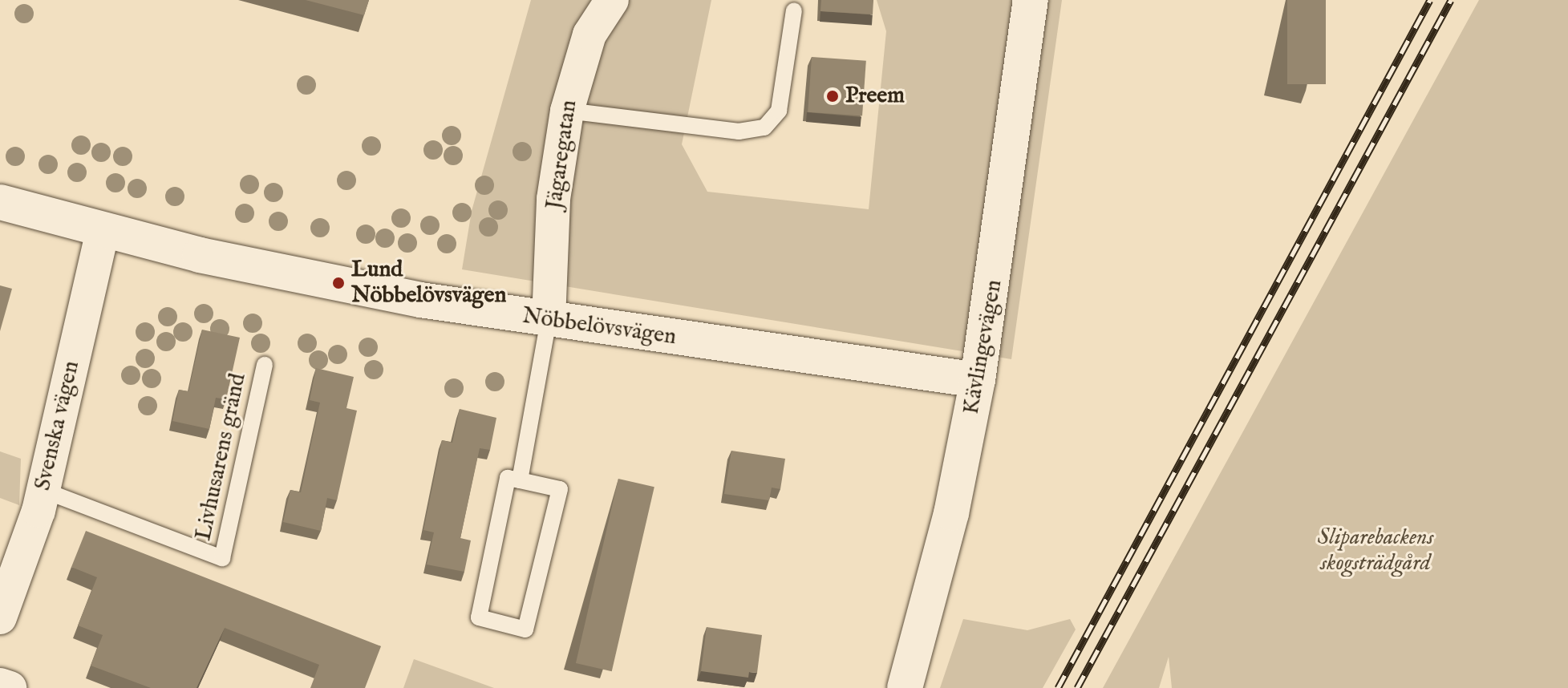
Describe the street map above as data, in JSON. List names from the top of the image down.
{
  "streets": {
    "street": [
      "Jägaregatan",
      "Nöbbelövsvägen",
      "Kävlingevägen",
      "Svenska vägen"
    ],
    "lane": ["Livhusarens gränd"]
  },
  "crossings": [
    ["Jägaregatan", "Nöbbelövsvägen"],
    ["Nöbbelövsvägen", "Kävlingevägen"],
    ["Nöbbelövsvägen", "Svenska vägen"],
    ["Svenska vägen", "Livhusarens gränd"]
  ],
  "parks": ["Sliparebackens skogsträdgård"],
  "places": ["Preem", "Lund Nöbbelövsvägen"]
}
